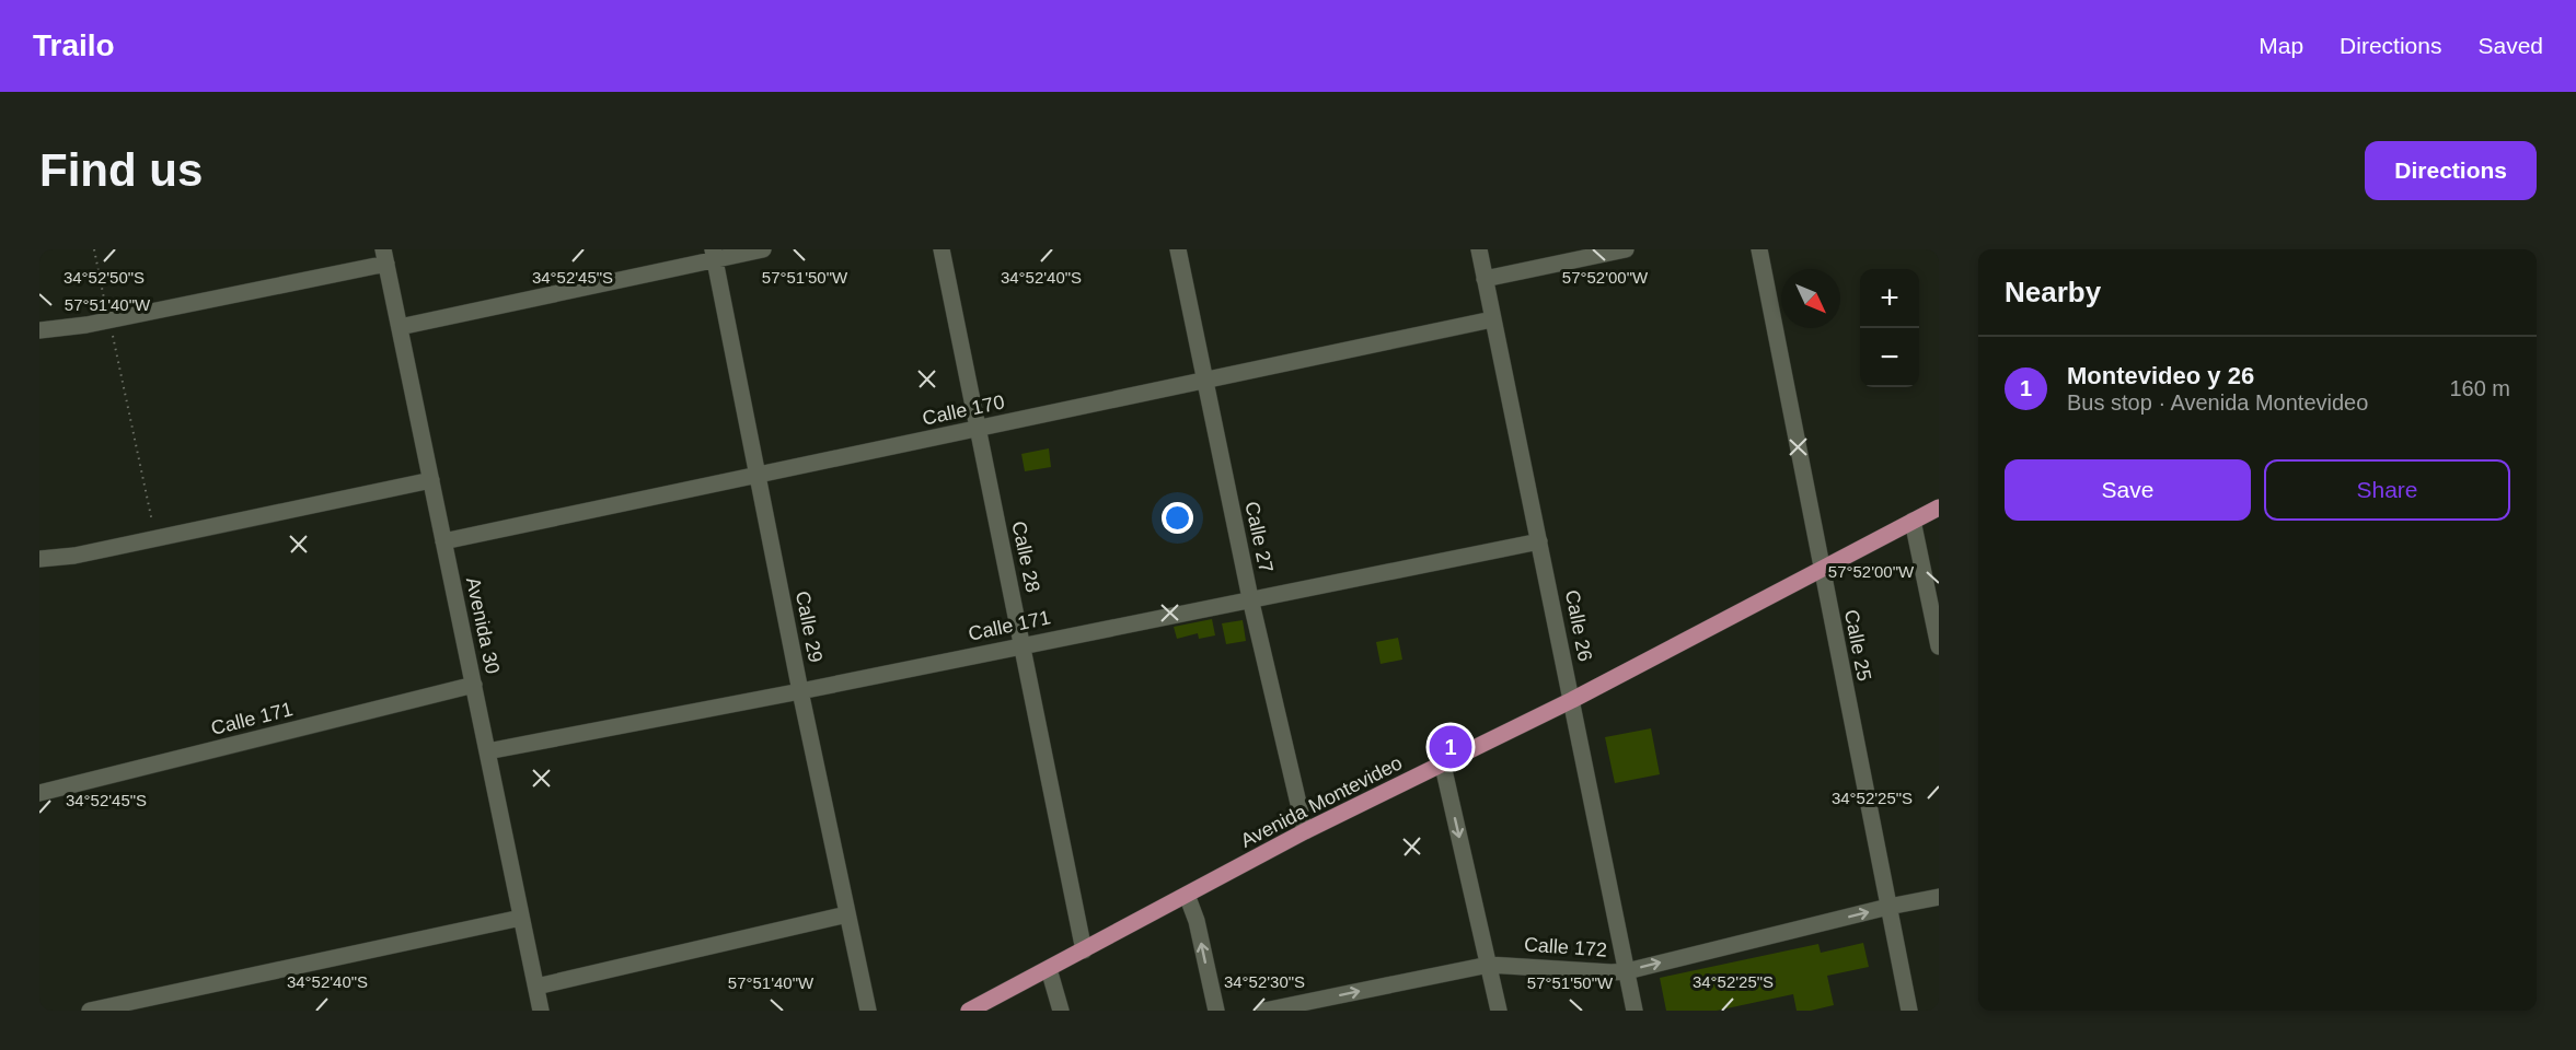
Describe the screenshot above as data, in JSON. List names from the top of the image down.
{
  "streets": {
    "main road": ["Avenida Montevideo"],
    "street": [
      "Calle 170",
      "Calle 27",
      "Calle 28",
      "Avenida 30",
      "Calle 171",
      "Calle 26",
      "Calle 29",
      "Calle 25",
      "Calle 172"
    ]
  },
  "crossings": [
    ["Calle 170", "Calle 27"],
    ["Calle 170", "Calle 28"],
    ["Calle 170", "Avenida 30"],
    ["Calle 170", "Calle 26"],
    ["Calle 170", "Calle 29"],
    ["Calle 27", "Calle 171"],
    ["Calle 27", "Avenida Montevideo"],
    ["Calle 28", "Calle 171"],
    ["Calle 28", "Avenida Montevideo"],
    ["Avenida 30", "Calle 171"],
    ["Calle 171", "Calle 26"],
    ["Calle 171", "Calle 29"],
    ["Calle 26", "Avenida Montevideo"],
    ["Calle 26", "Calle 172"],
    ["Calle 25", "Avenida Montevideo"],
    ["Calle 25", "Calle 172"]
  ],
  "one_way": ["Calle 172"],
  "north": "bottom right",
  "page": {
    "header": "Trailo",
    "nav": ["Map", "Directions", "Saved"],
    "buttons": [
      "Directions",
      ["Save", "Share"]
    ],
    "title": "Find us",
    "heading": "Nearby",
    "map_buttons": ["+", "−"],
    "list": [
      {
        "mark": "1",
        "name": "Montevideo y 26",
        "note": "Bus stop · Avenida Montevideo",
        "value": "160 m"
      }
    ],
    "pins": "1"
  },
  "coordinates": [
    "57°51'50\"W",
    "57°52'00\"W",
    "34°52'50\"S",
    "34°52'45\"S",
    "34°52'40\"S",
    "57°51'40\"W",
    "34°52'25\"S",
    "34°52'30\"S"
  ]
}
